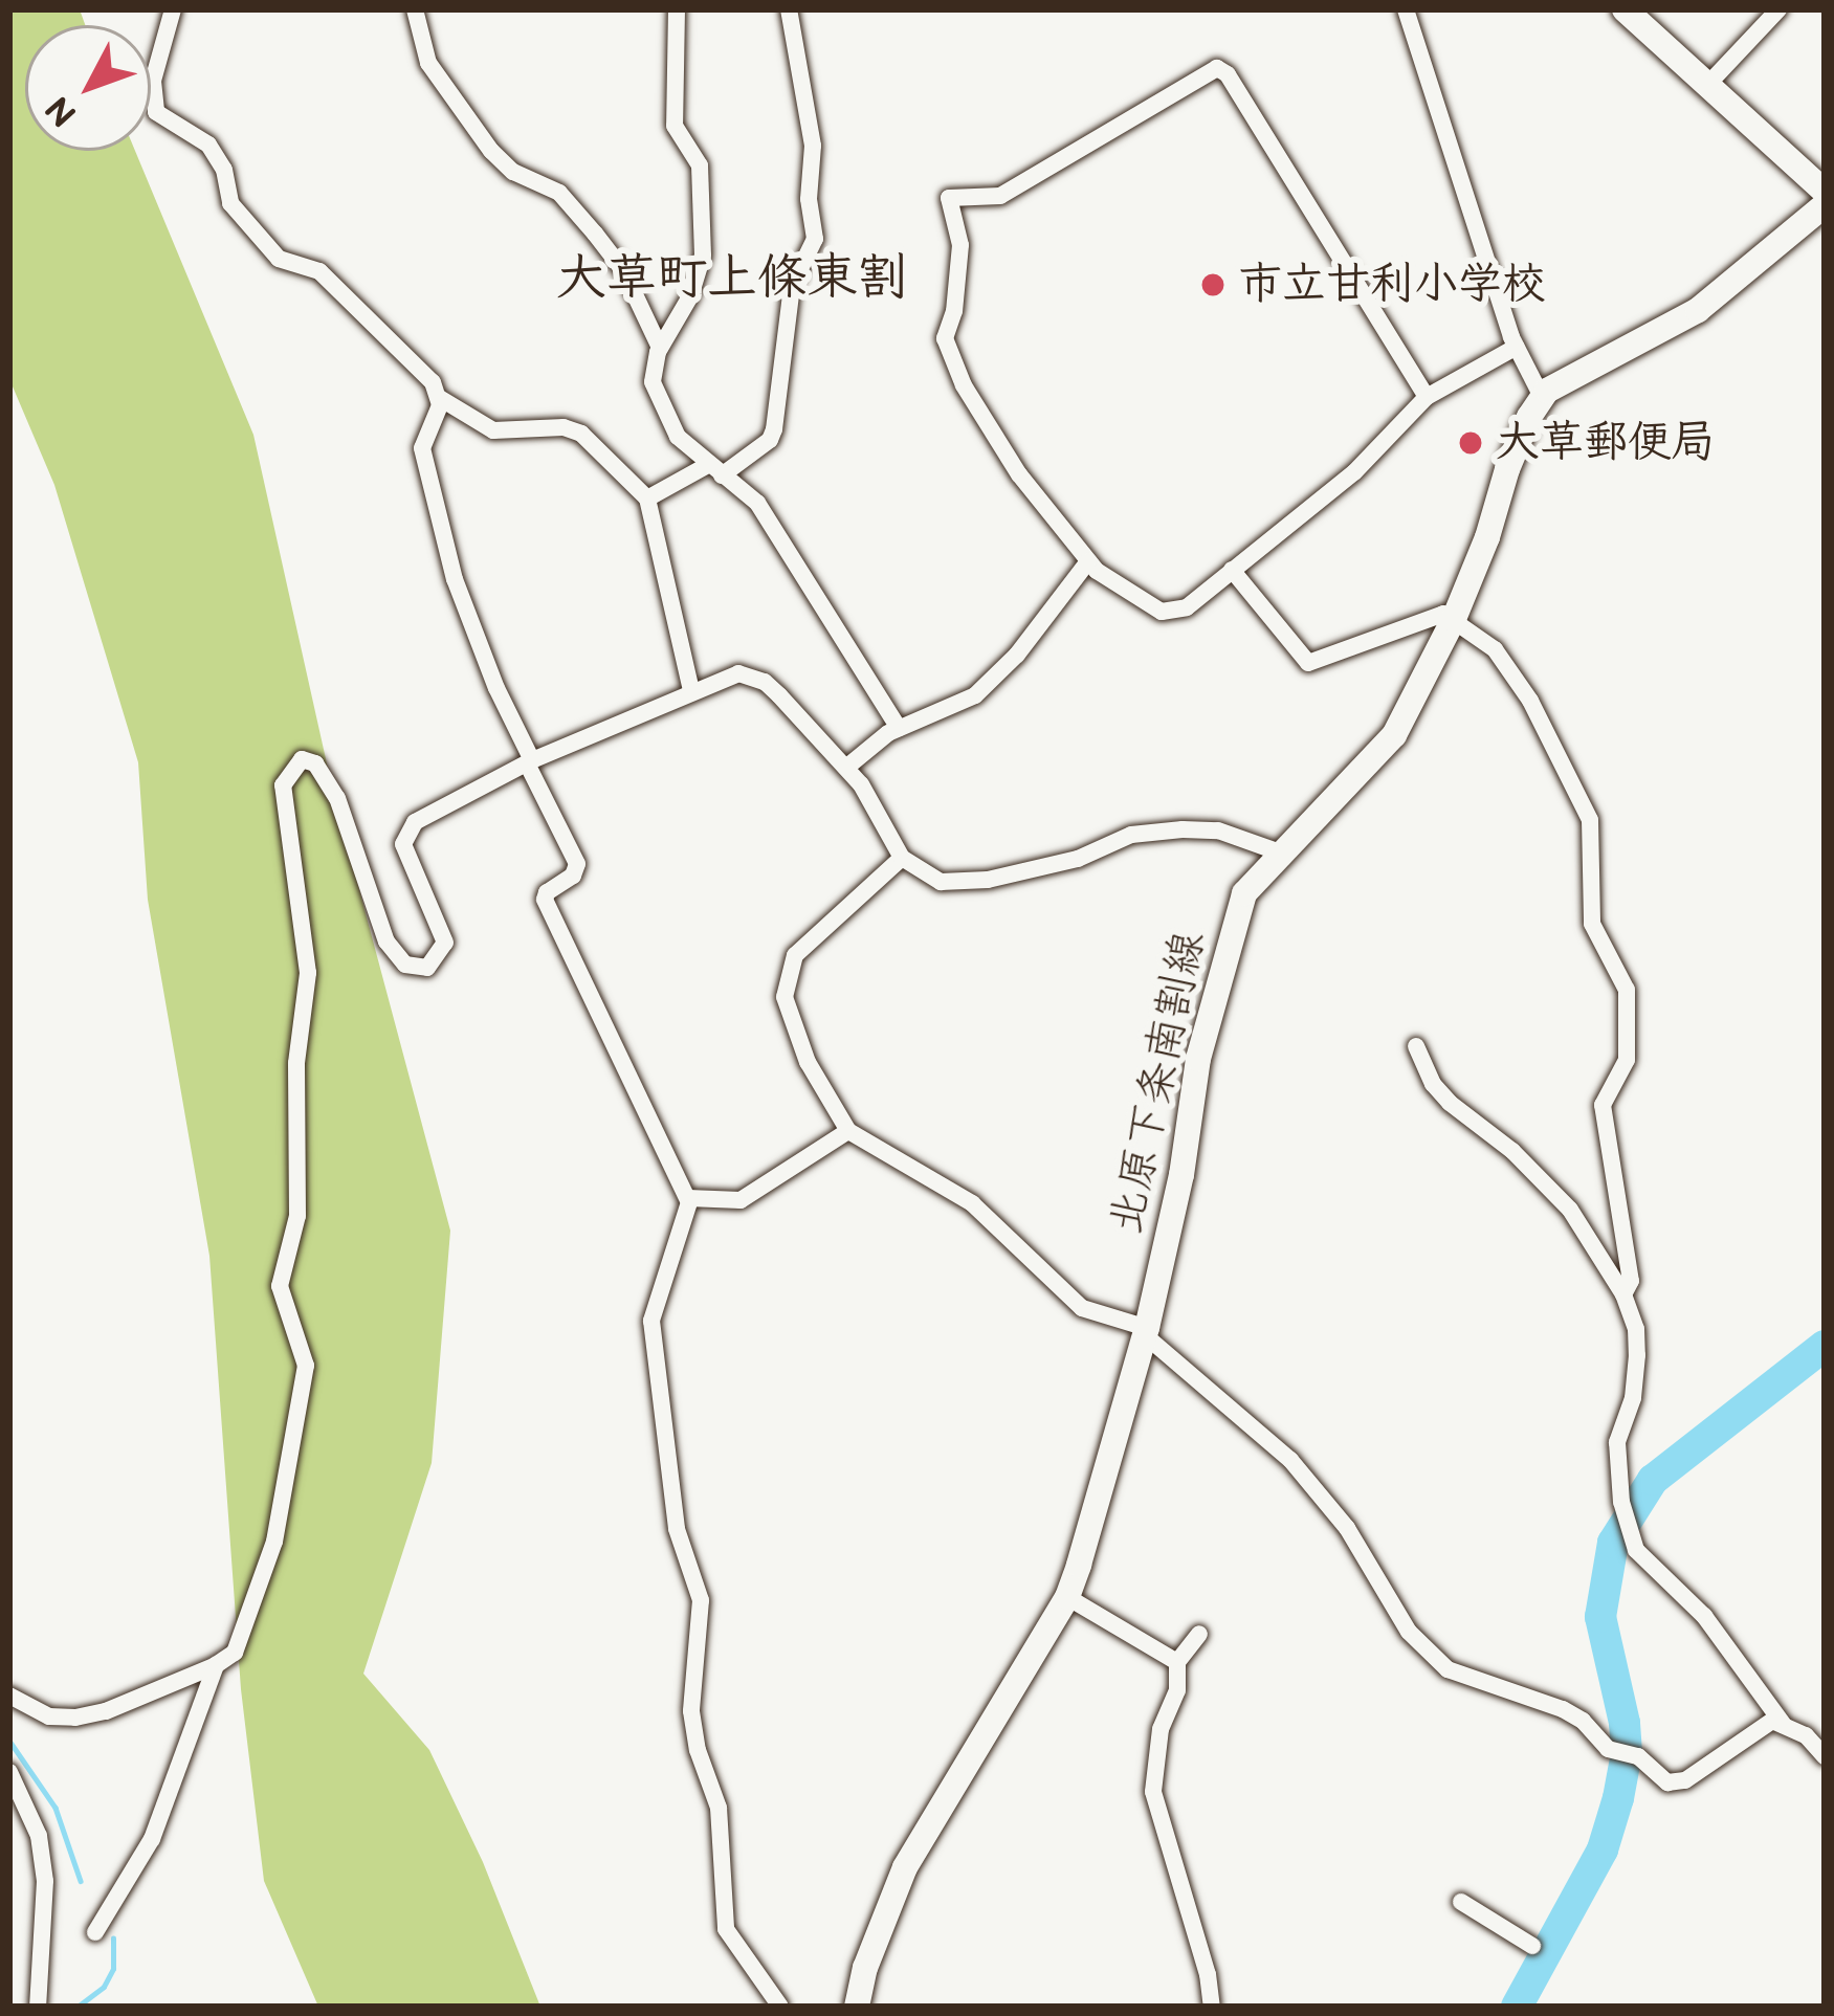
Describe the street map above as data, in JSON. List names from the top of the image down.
{
  "streets": {
    "main road": ["北原下条南割線"]
  },
  "districts": ["大草町上條東割"],
  "places": ["市立甘利小学校", "大草郵便局"],
  "north": "bottom left"
}
